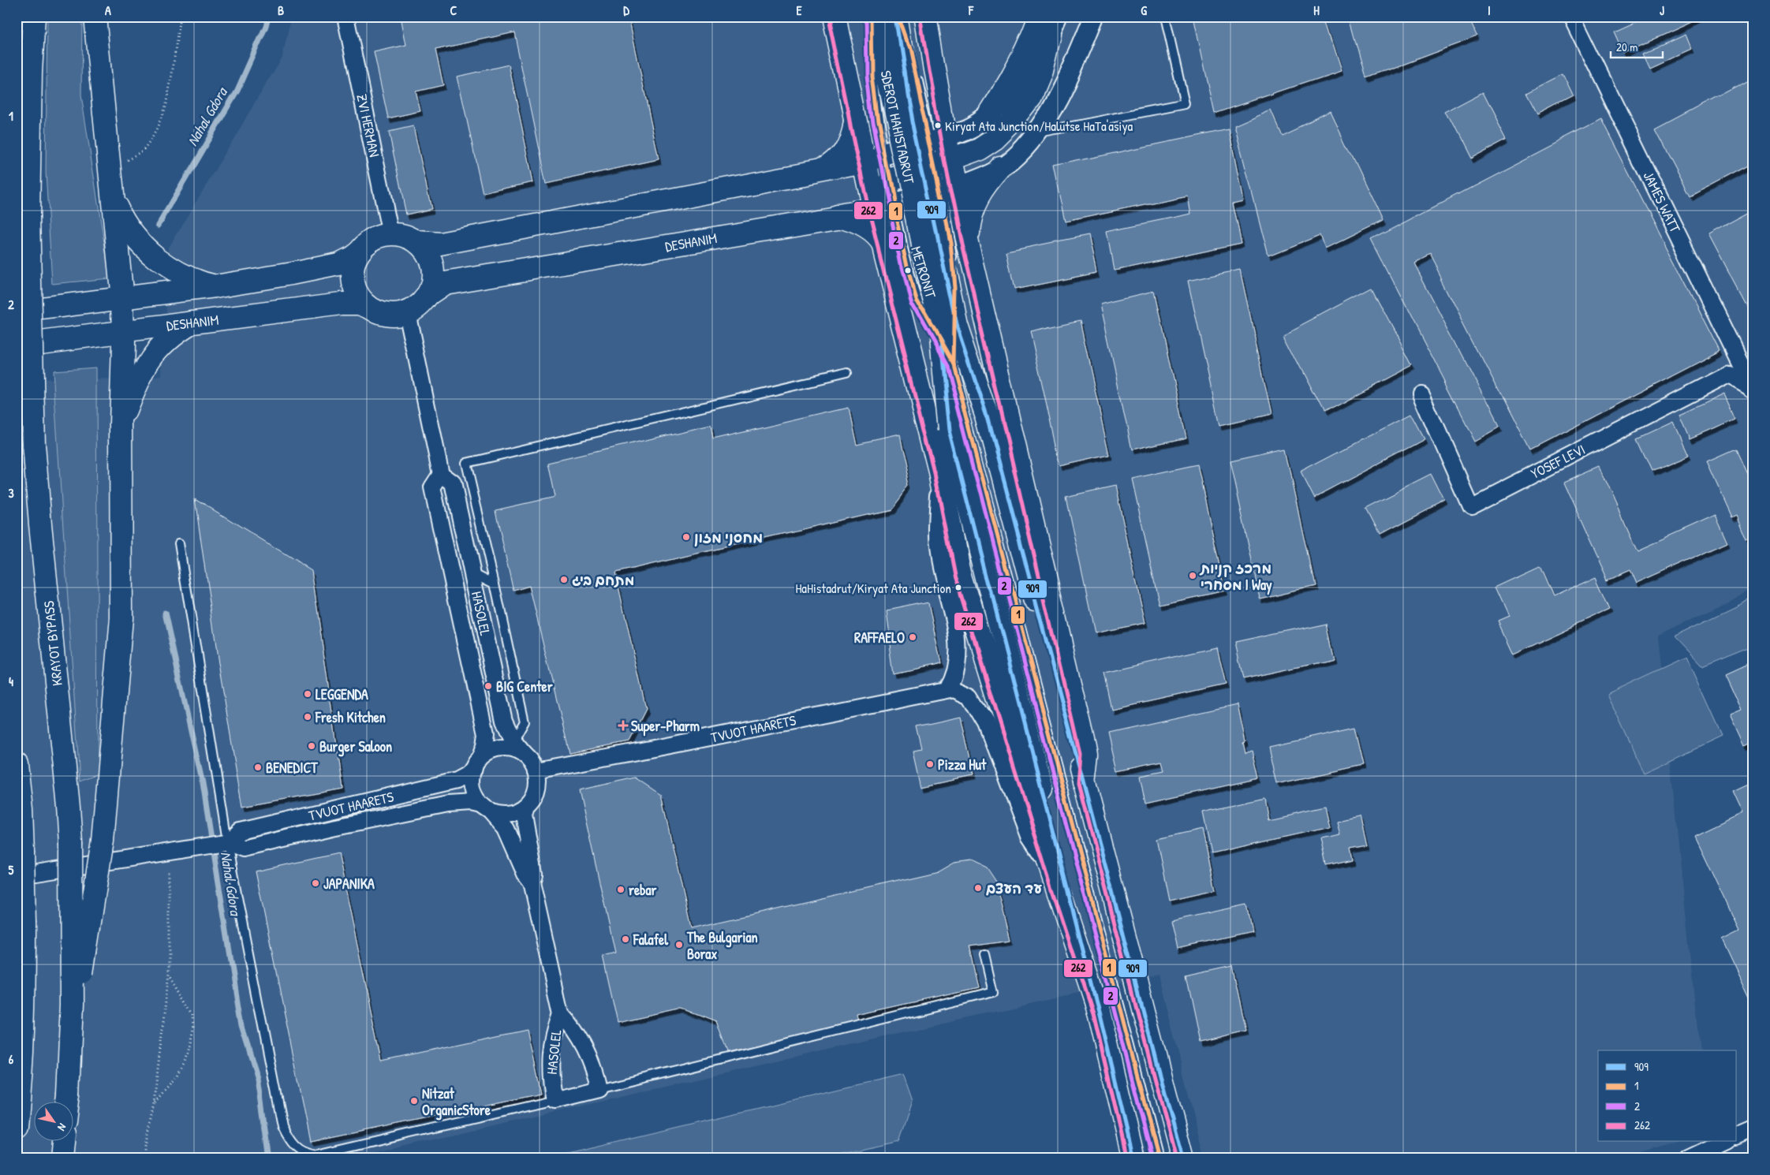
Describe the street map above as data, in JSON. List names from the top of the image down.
{
  "streets": {
    "main road": ["SDEROT HAHISTADRUT", "DESHANIM", "KRAYOT BYPASS"],
    "street": [
      "ZVI HERMAN",
      "JAMES WATT",
      "YOSEF LEVI",
      "HASOLEL",
      "TVUOT HAARETS"
    ],
    "lane": ["METRONIT"]
  },
  "crossings": [
    ["ZVI HERMAN", "DESHANIM"],
    ["JAMES WATT", "YOSEF LEVI"],
    ["DESHANIM", "METRONIT"],
    ["HASOLEL", "TVUOT HAARETS"]
  ],
  "water": ["Nahal Gdora"],
  "places": {
    "other": [
      "Kiryat Ata Junction/Halutse HaTa'asiya",
      "מחסני מזון",
      "מרכז קניות מסחרי I Way",
      "מתחם ביג",
      "HaHistadrut/Kiryat Ata Junction",
      "RAFFAELO",
      "BIG Center",
      "LEGGENDA",
      "Fresh Kitchen",
      "Burger Saloon",
      "Pizza Hut",
      "BENEDICT",
      "JAPANIKA",
      "עד העצם",
      "rebar",
      "Falafel",
      "The Bulgarian Borax",
      "Nitzat OrganicStore"
    ],
    "health": ["Super-Pharm"]
  },
  "lines": [
    "transit line 909",
    "transit line 1",
    "transit line 2",
    "transit line 262"
  ],
  "legend": [
    "909",
    "1",
    "2",
    "262"
  ],
  "scale_bar": "20 m",
  "north": "bottom right",
  "grid": {
    "columns": [
      "A",
      "B",
      "C",
      "D",
      "E",
      "F",
      "G",
      "H",
      "I",
      "J"
    ],
    "rows": [
      "1",
      "2",
      "3",
      "4",
      "5",
      "6"
    ]
  }
}
